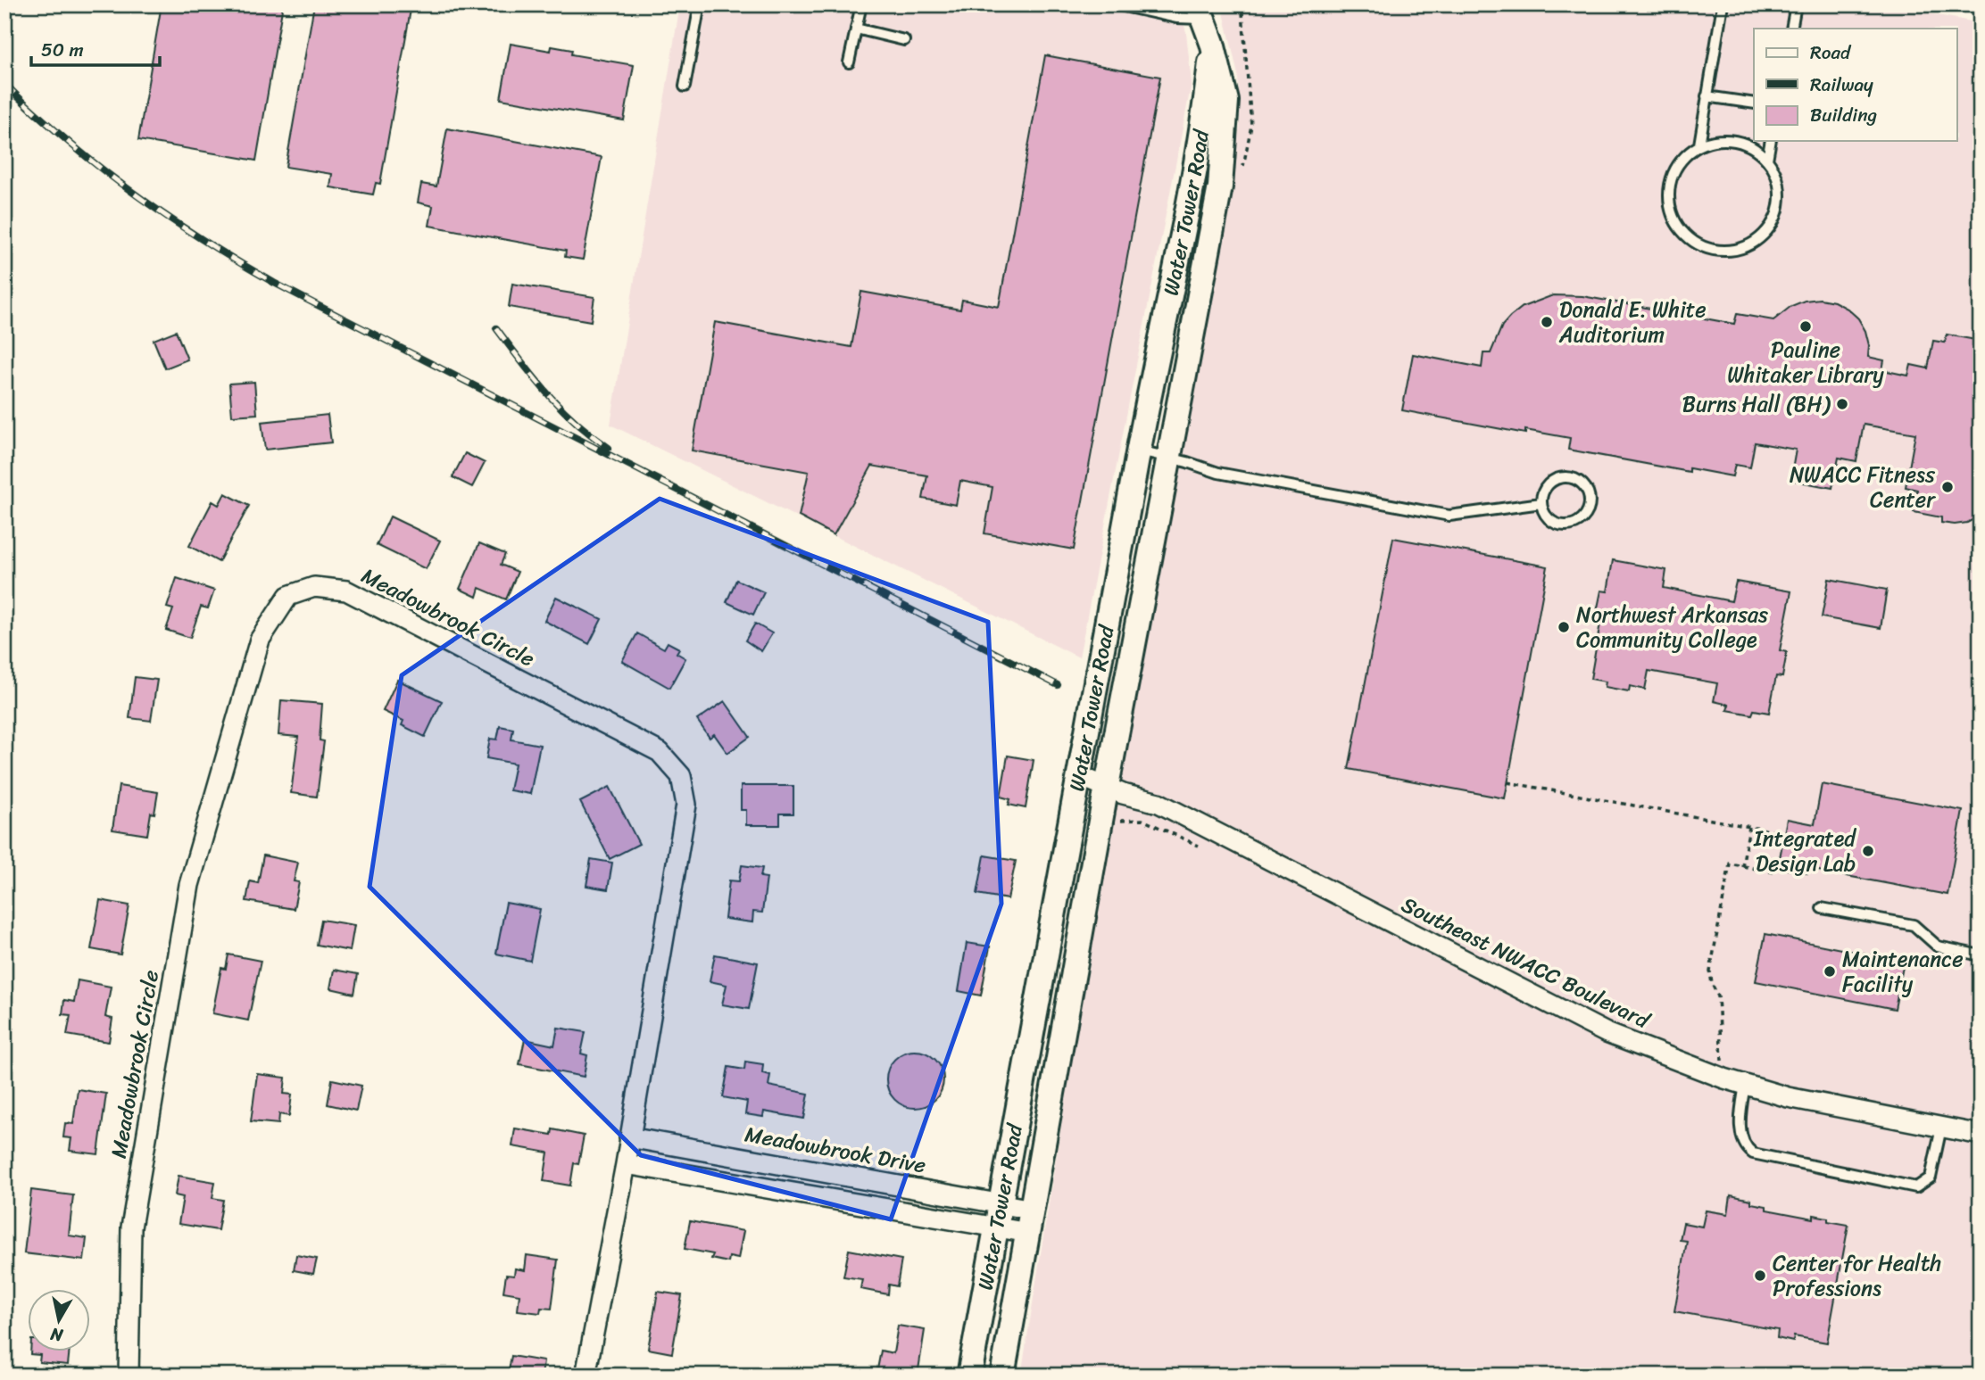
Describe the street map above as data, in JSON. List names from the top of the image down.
{
  "streets": {
    "street": [
      "Water Tower Road",
      "Meadowbrook Circle",
      "Southeast NWACC Boulevard",
      "Meadowbrook Drive"
    ]
  },
  "crossings": [
    ["Water Tower Road", "Southeast NWACC Boulevard"],
    ["Water Tower Road", "Meadowbrook Drive"],
    ["Meadowbrook Circle", "Meadowbrook Drive"]
  ],
  "places": [
    "Donald E. White Auditorium",
    "Pauline Whitaker Library",
    "Burns Hall (BH)",
    "NWACC Fitness Center",
    "Northwest Arkansas Community College",
    "Integrated Design Lab",
    "Maintenance Facility",
    "Center for Health Professions"
  ],
  "legend": ["Road", "Railway", "Building"],
  "scale_bar": "50 m",
  "north": "bottom"
}
